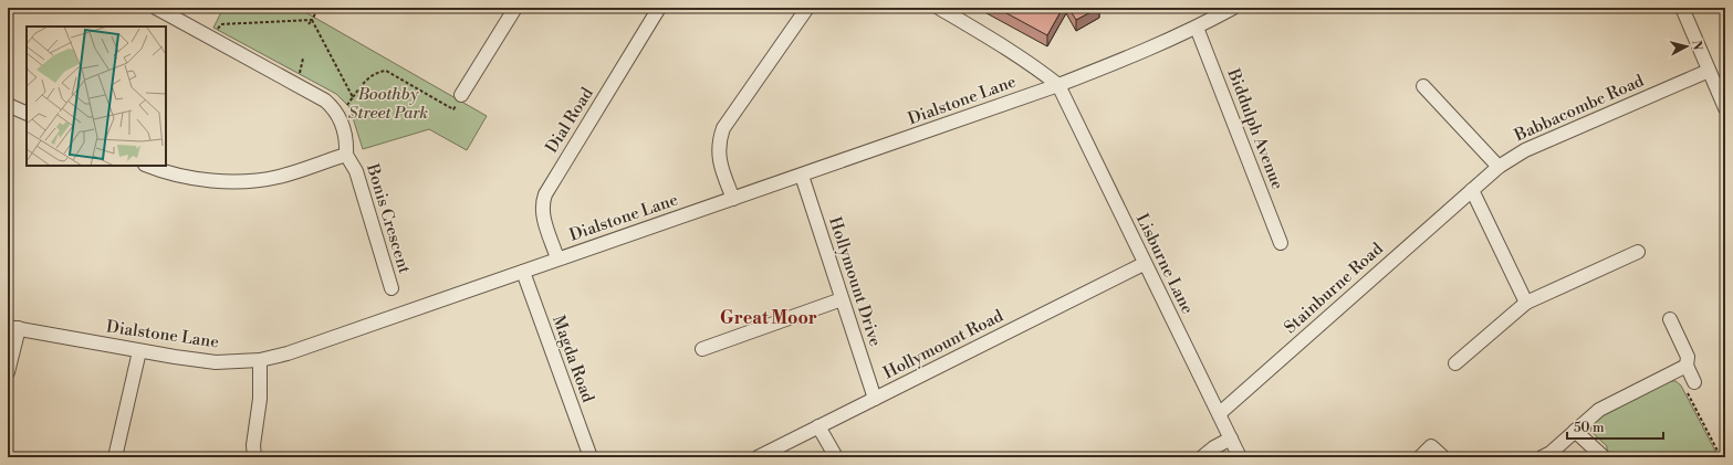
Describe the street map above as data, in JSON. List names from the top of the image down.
{
  "streets": {
    "street": [
      "Dialstone Lane",
      "Babbacombe Road",
      "Dial Road",
      "Biddulph Avenue",
      "Bonis Crescent",
      "Lisburne Lane",
      "Hollymount Drive",
      "Stainburne Road",
      "Hollymount Road",
      "Magda Road"
    ]
  },
  "crossings": [
    ["Dialstone Lane", "Dial Road"],
    ["Dialstone Lane", "Biddulph Avenue"],
    ["Dialstone Lane", "Lisburne Lane"],
    ["Dialstone Lane", "Hollymount Drive"],
    ["Dialstone Lane", "Magda Road"],
    ["Babbacombe Road", "Stainburne Road"],
    ["Lisburne Lane", "Stainburne Road"],
    ["Lisburne Lane", "Hollymount Road"],
    ["Hollymount Drive", "Hollymount Road"]
  ],
  "districts": ["Great Moor"],
  "parks": ["Boothby Street Park"],
  "scale_bar": "50 m",
  "north": "right"
}
